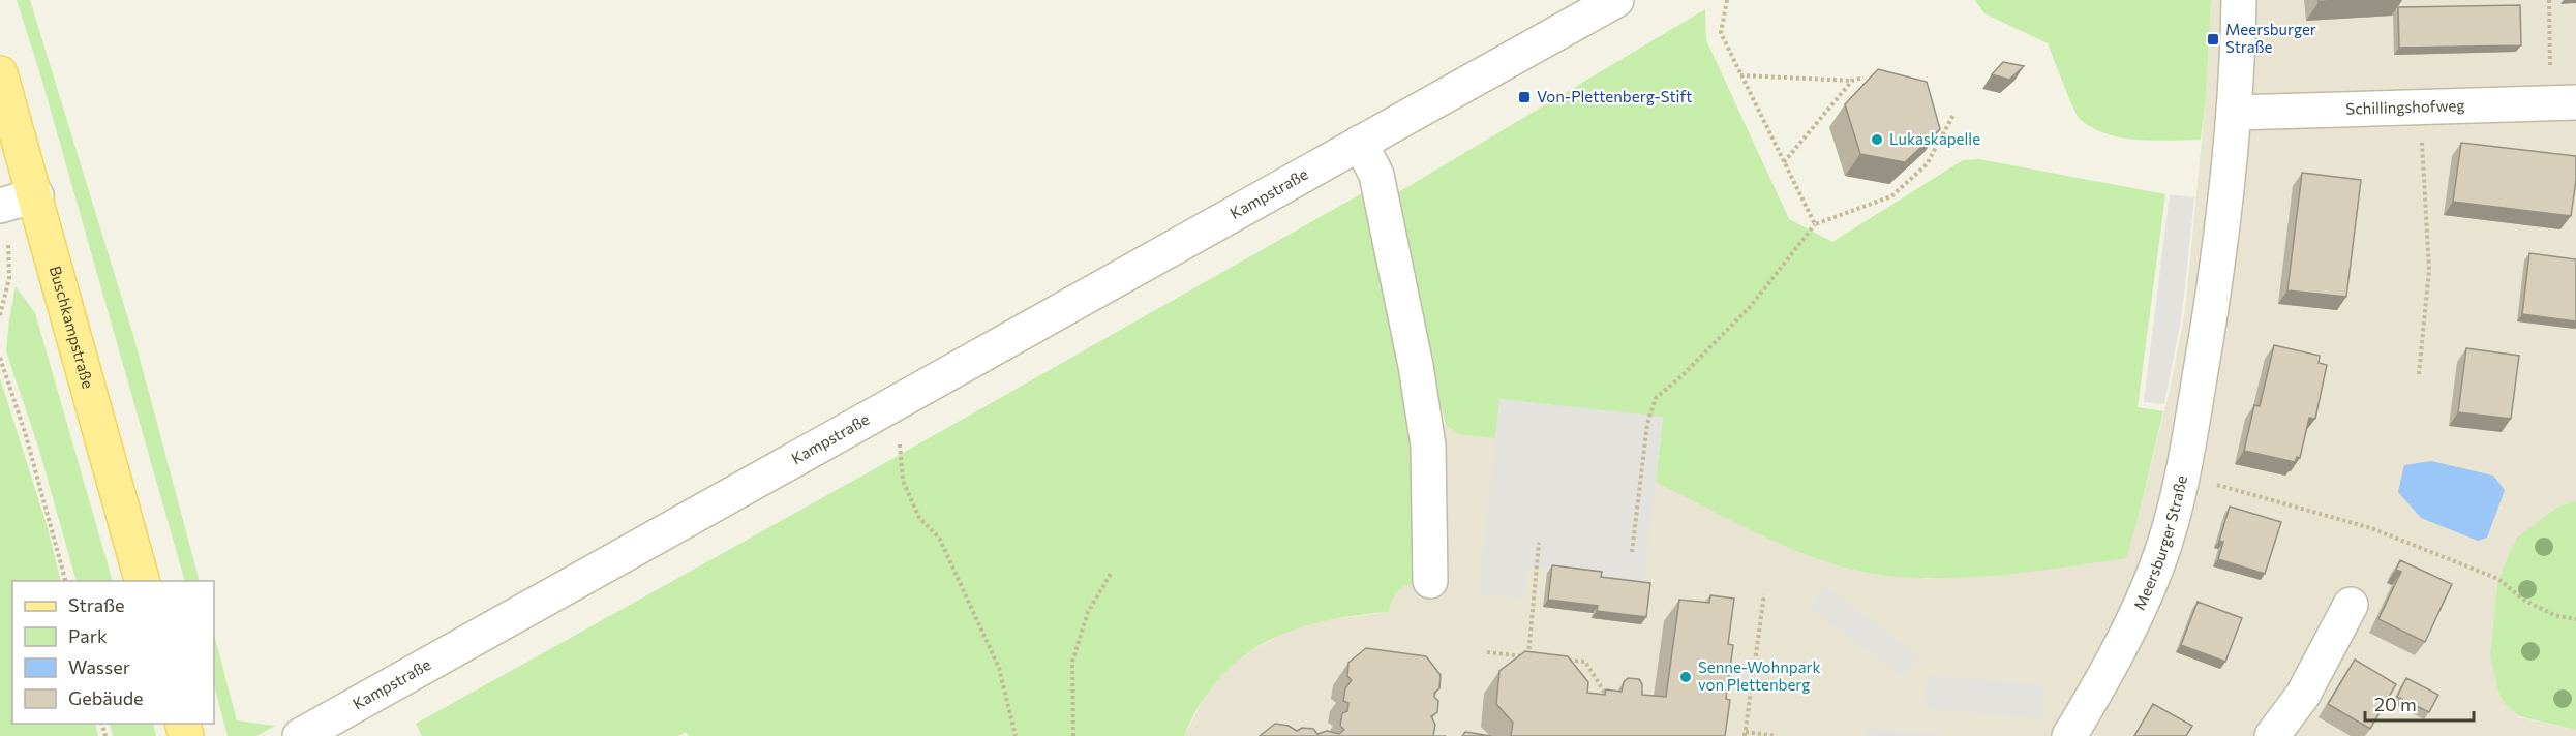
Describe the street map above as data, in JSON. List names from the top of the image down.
{
  "streets": {
    "main road": ["Buschkampstraße"],
    "street": ["Schillingshofweg", "Kampstraße", "Meersburger Straße"]
  },
  "crossings": [
    ["Schillingshofweg", "Meersburger Straße"]
  ],
  "places": {
    "transit": ["Meersburger Straße", "Von-Plettenberg-Stift"],
    "other": ["Lukaskapelle", "Senne-Wohnpark von Plettenberg"]
  },
  "legend": [
    "Straße",
    "Park",
    "Wasser",
    "Gebäude"
  ],
  "scale_bar": "20 m"
}
